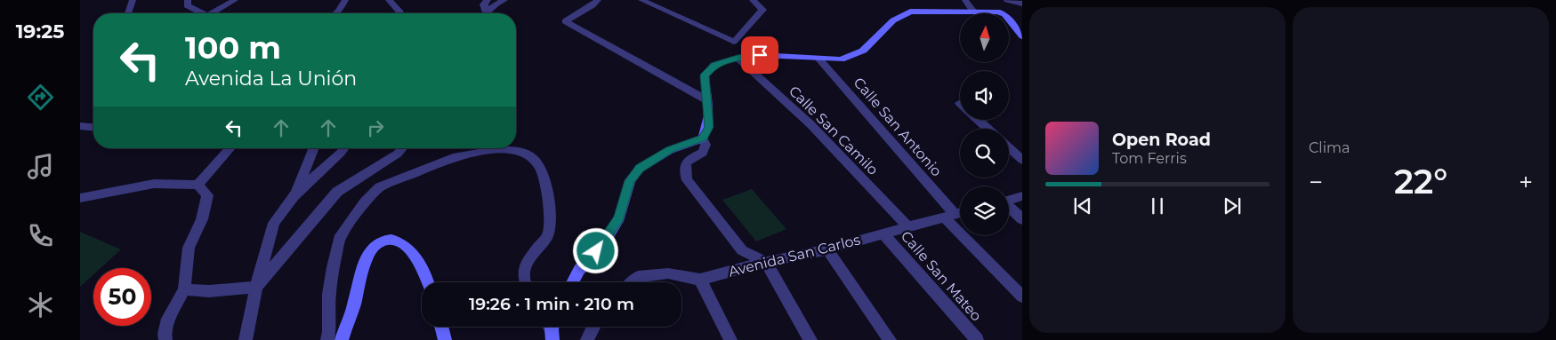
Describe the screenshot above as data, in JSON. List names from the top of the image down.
{
  "streets": {
    "street": [
      "Calle San Antonio",
      "Calle San Camilo",
      "Avenida San Carlos",
      "Calle San Mateo"
    ]
  },
  "crossings": [
    ["Calle San Antonio", "Avenida San Carlos"],
    ["Calle San Camilo", "Avenida San Carlos"],
    ["Avenida San Carlos", "Calle San Mateo"]
  ],
  "north": "top",
  "page": {
    "tabs": "19:25",
    "tile": "Clima",
    "turn": ["100 m", "Avenida La Unión"],
    "song": ["Open Road", "Tom Ferris"],
    "heat": ["−", "22°", "+"],
    "limit": "50",
    "trip": "19:26 · 1 min · 210 m"
  }
}
